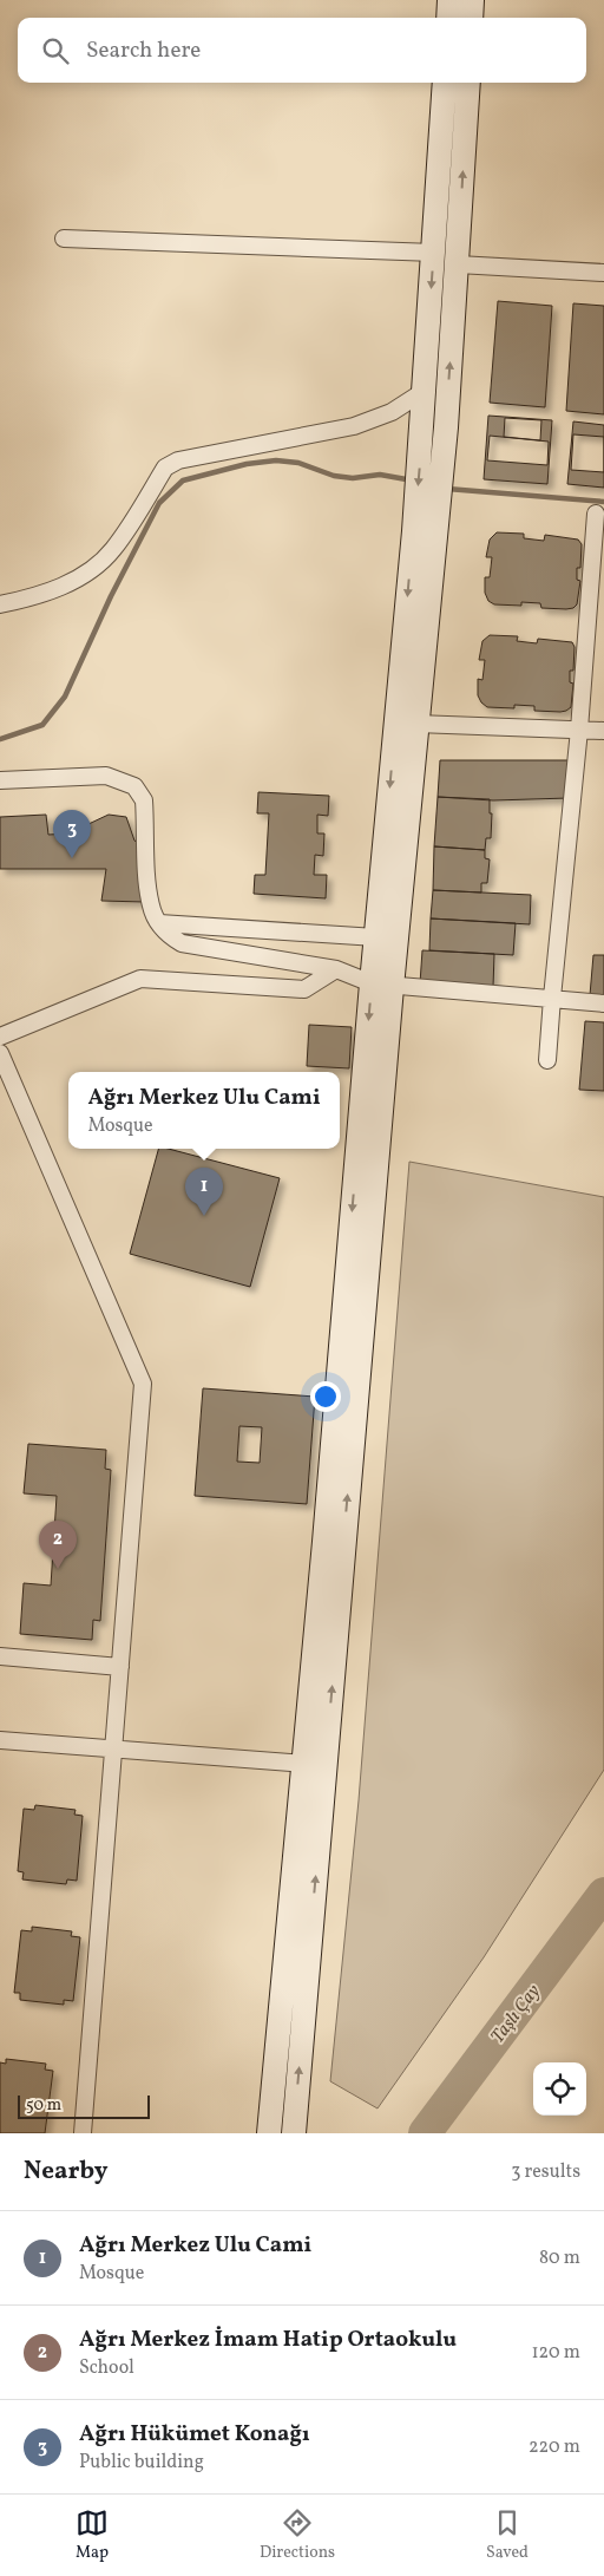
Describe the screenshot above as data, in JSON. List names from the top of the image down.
{
  "water": ["Taşlı Çay"],
  "scale_bar": "50 m",
  "page": {
    "search": "Search here",
    "pins": ["3", "1", "2"],
    "popup": ["Ağrı Merkez Ulu Cami", "Mosque"],
    "scale": "50 m",
    "heading": ["Nearby", "3 results"],
    "list": [
      {
        "mark": "1",
        "name": "Ağrı Merkez Ulu Cami",
        "note": "Mosque",
        "value": "80 m"
      },
      {
        "mark": "2",
        "name": "Ağrı Merkez İmam Hatip Ortaokulu",
        "note": "School",
        "value": "120 m"
      },
      {
        "mark": "3",
        "name": "Ağrı Hükümet Konağı",
        "note": "Public building",
        "value": "220 m"
      }
    ],
    "nav": ["Map", "Directions", "Saved"]
  }
}
